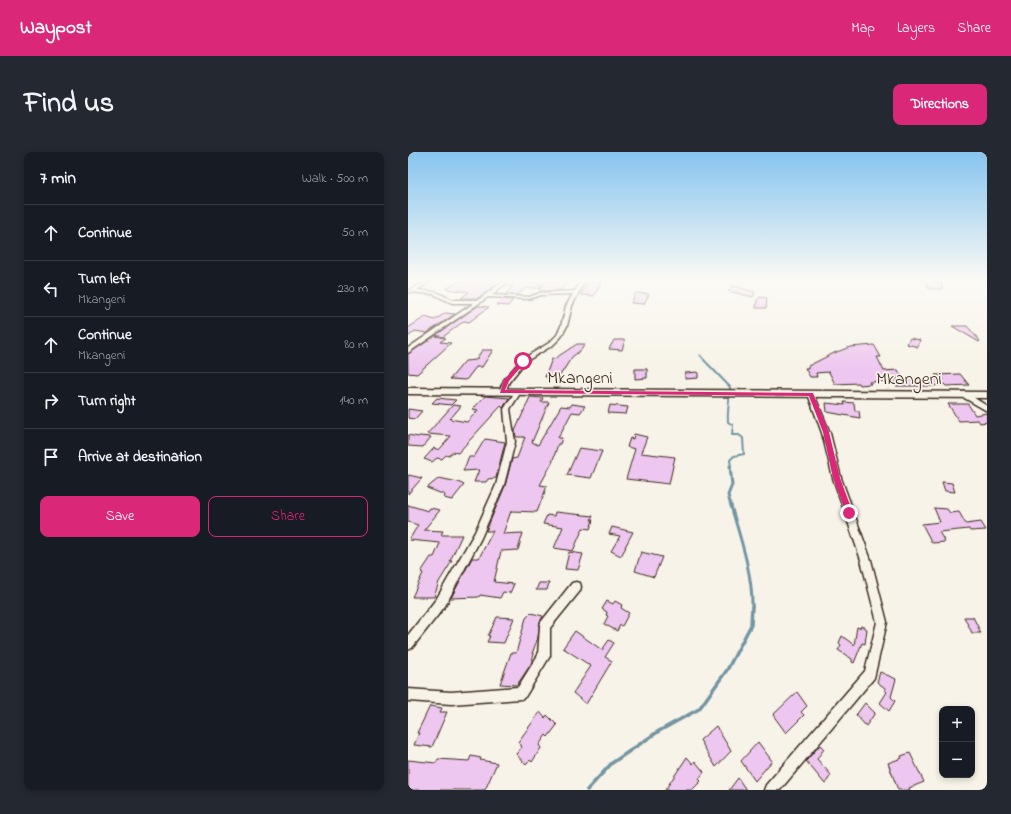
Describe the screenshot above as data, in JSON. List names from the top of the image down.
{
  "streets": {
    "street": ["Mkangeni"]
  },
  "page": {
    "header": "Waypost",
    "nav": ["Map", "Layers", "Share"],
    "title": "Find us",
    "buttons": [
      "Directions",
      ["Save", "Share"]
    ],
    "heading": ["7 min", "Walk · 500 m"],
    "list": [
      ["Continue", "50 m"],
      ["Turn left", "Mkangeni", "230 m"],
      ["Continue", "Mkangeni", "80 m"],
      ["Turn right", "140 m"],
      "Arrive at destination"
    ],
    "map_buttons": ["+", "−"]
  }
}
